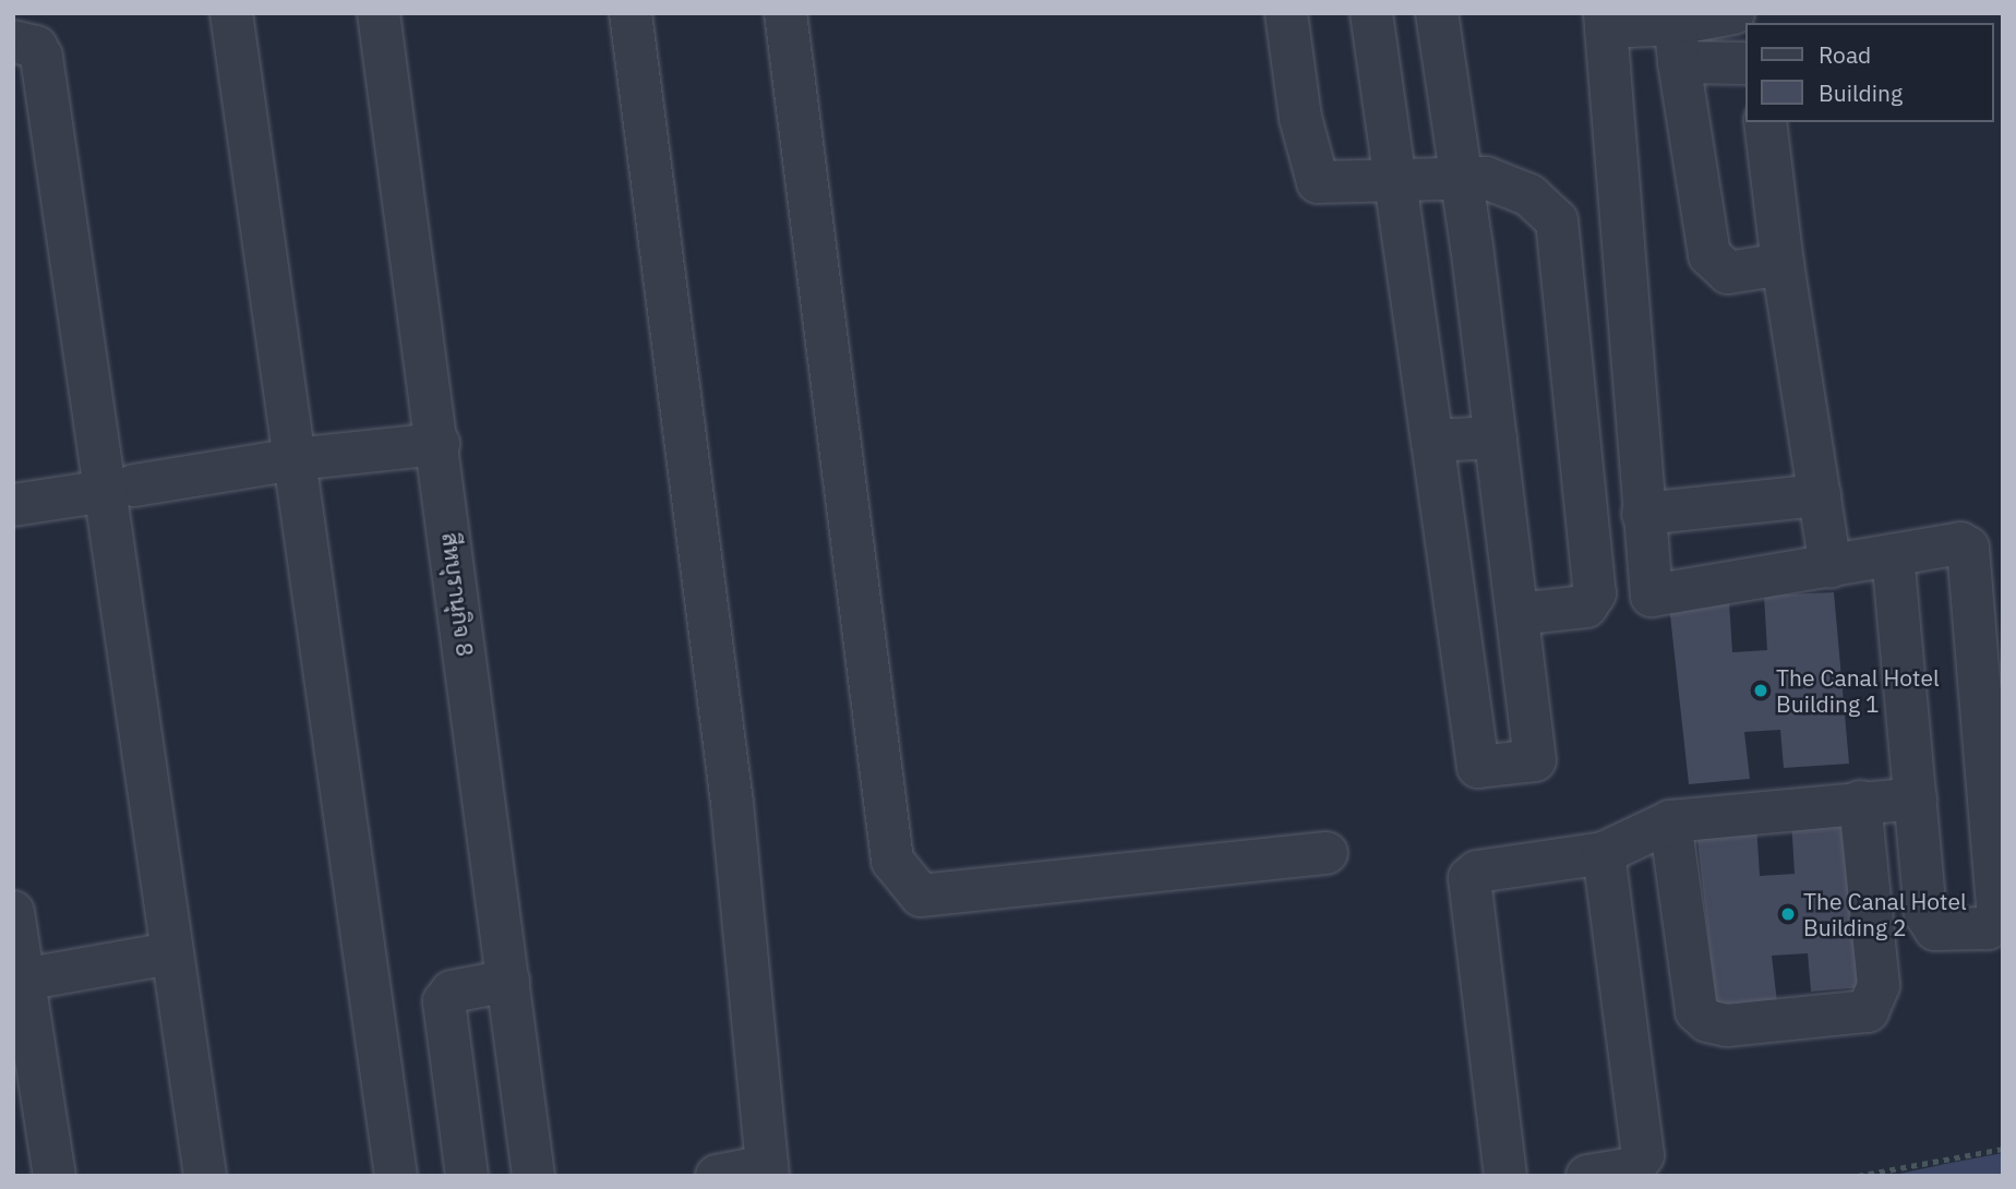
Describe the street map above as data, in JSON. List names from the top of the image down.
{
  "streets": {
    "street": ["สีหบุรานุกิจ 8"]
  },
  "places": ["The Canal Hotel Building 1", "The Canal Hotel Building 2"],
  "legend": ["Road", "Building"]
}
